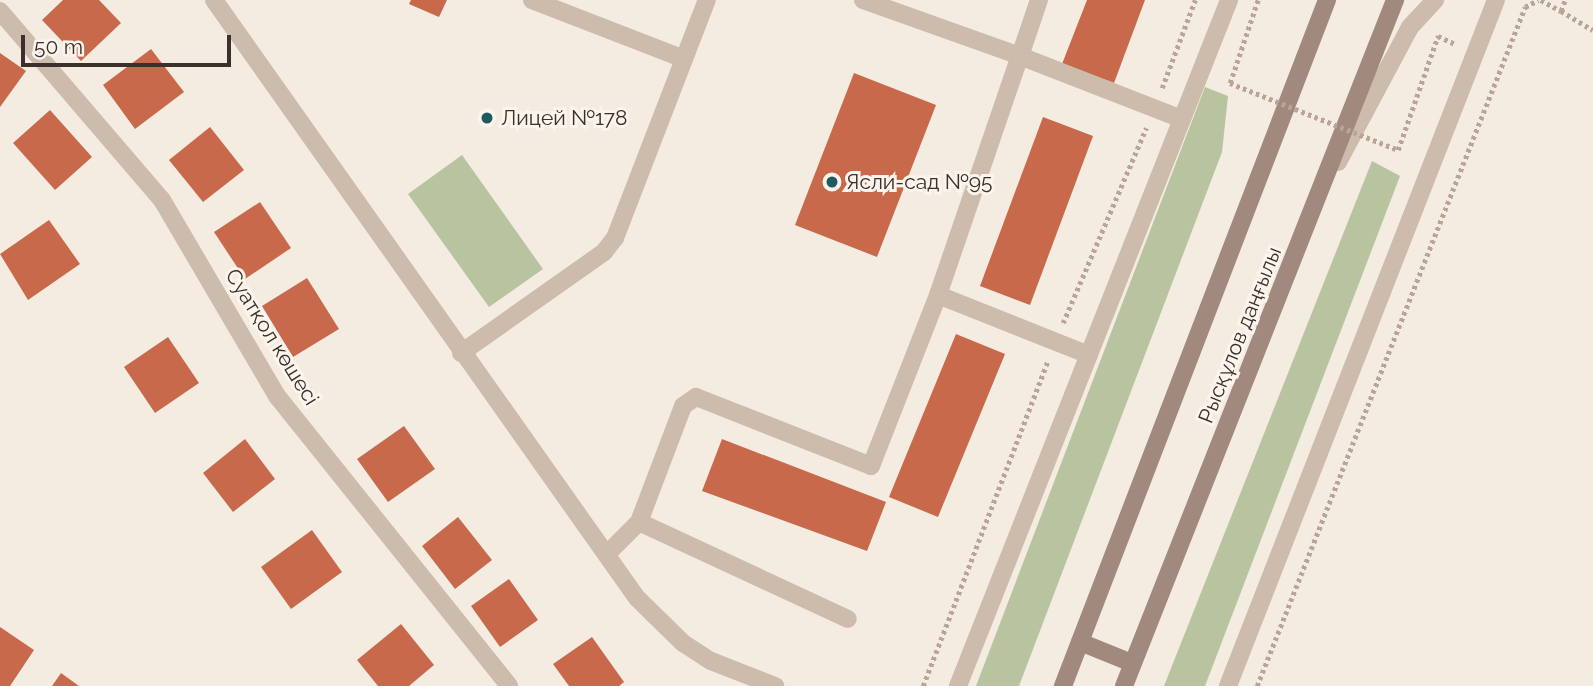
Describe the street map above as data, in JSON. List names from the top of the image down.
{
  "streets": {
    "main road": ["Рысқұлов даңғылы"],
    "street": ["Суатқол көшесі"]
  },
  "places": ["Лицей №178", "Ясли-сад №95"],
  "scale_bar": "50 m"
}
